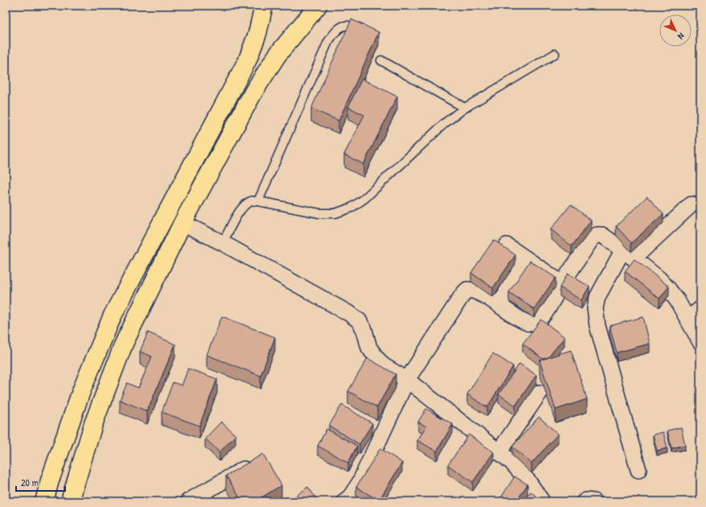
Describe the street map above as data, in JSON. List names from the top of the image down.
{
  "scale_bar": "20 m",
  "north": "bottom right"
}
